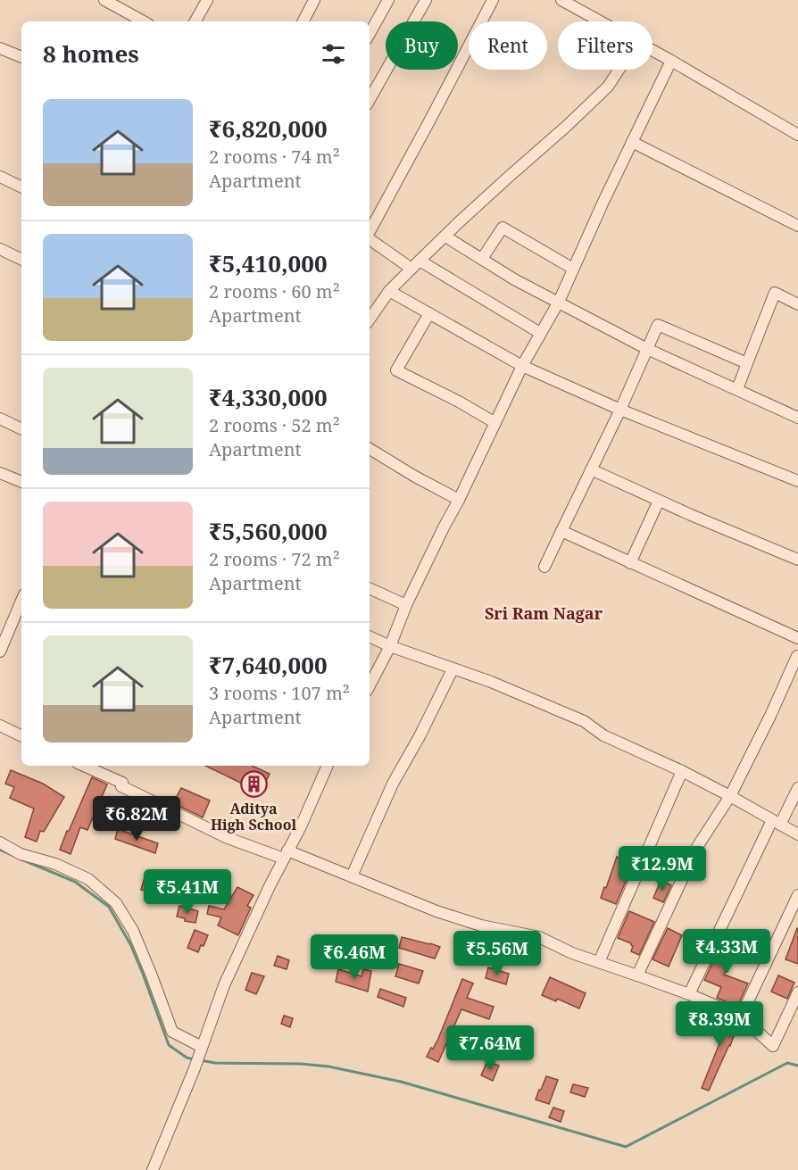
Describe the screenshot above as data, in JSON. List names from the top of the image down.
{
  "districts": ["Sri Ram Nagar"],
  "places": {
    "building": ["Aditya High School"]
  },
  "page": {
    "chip": ["Buy", "Rent", "Filters"],
    "heading": "8 homes",
    "list": [
      {
        "name": "₹6,820,000",
        "note": "2 rooms · 74 m² · Apartment"
      },
      {
        "name": "₹5,410,000",
        "note": "2 rooms · 60 m² · Apartment"
      },
      {
        "name": "₹4,330,000",
        "note": "2 rooms · 52 m² · Apartment"
      },
      {
        "name": "₹5,560,000",
        "note": "2 rooms · 72 m² · Apartment"
      },
      {
        "name": "₹7,640,000",
        "note": "3 rooms · 107 m² · Apartment"
      }
    ],
    "price": [
      "₹6.82M",
      "₹12.9M",
      "₹5.41M",
      "₹4.33M",
      "₹5.56M",
      "₹6.46M",
      "₹8.39M",
      "₹7.64M"
    ]
  }
}
